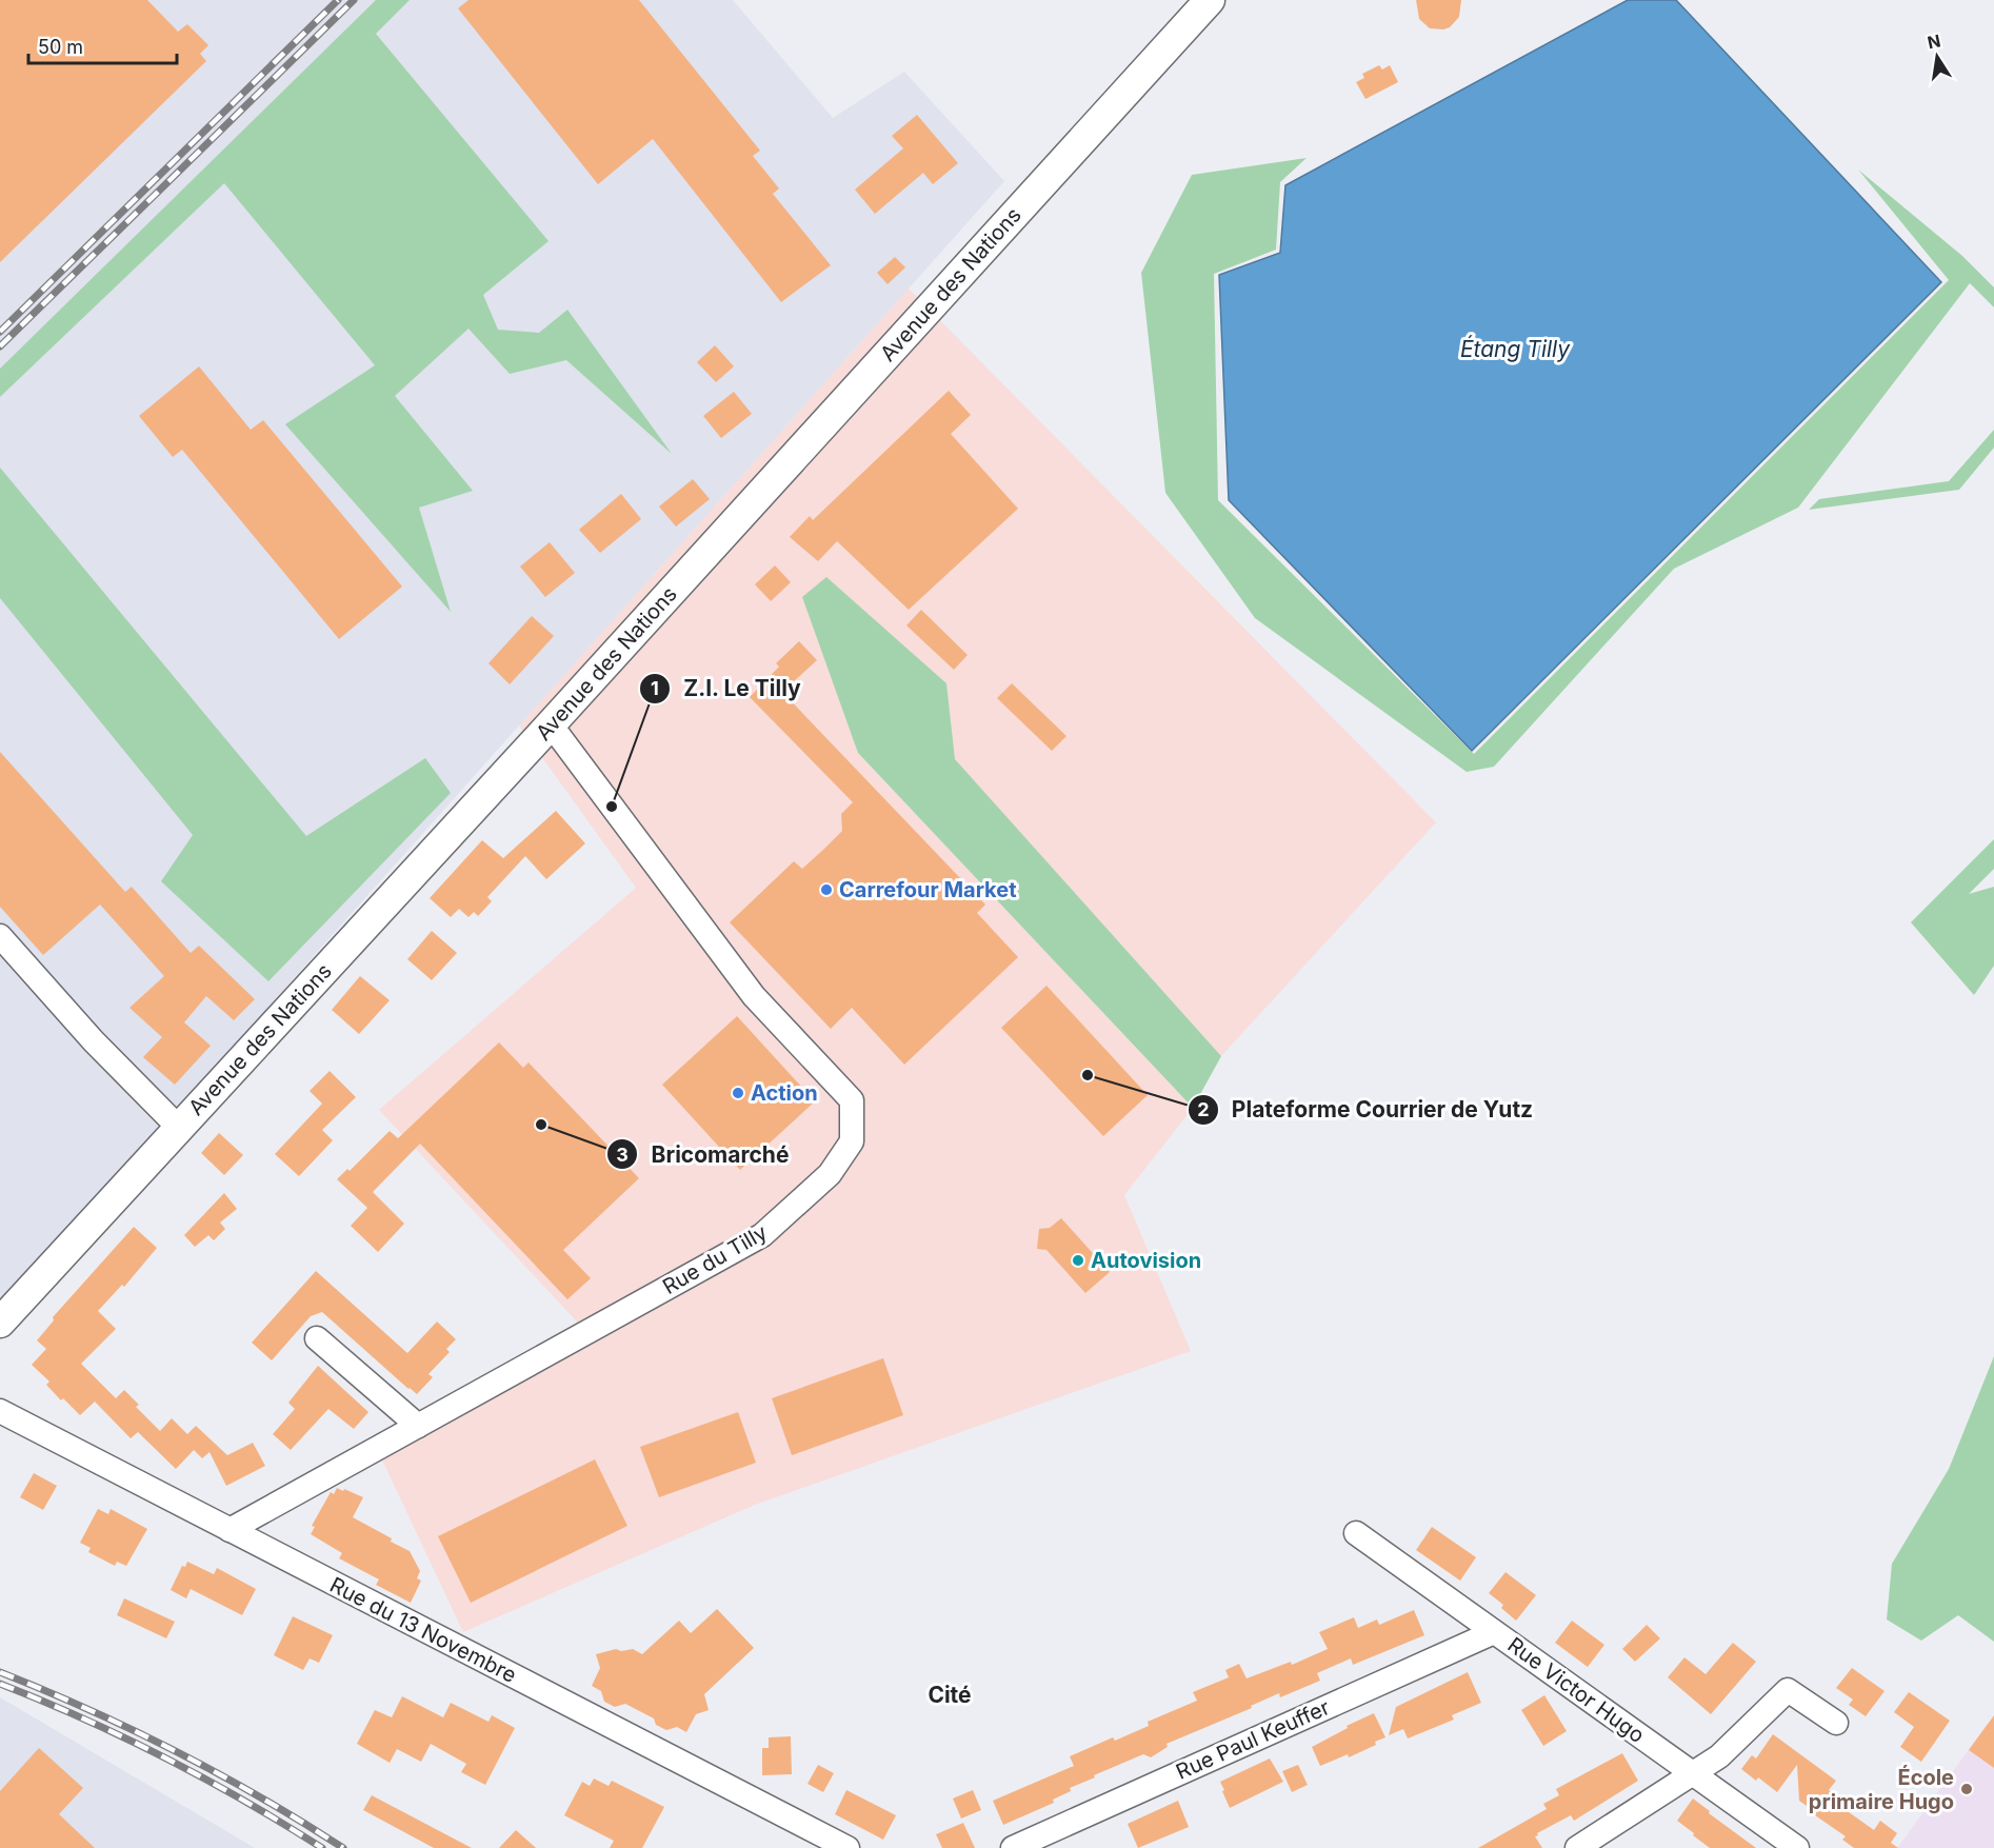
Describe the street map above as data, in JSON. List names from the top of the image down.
{
  "streets": {
    "main road": ["Avenue des Nations"],
    "street": [
      "Rue du Tilly",
      "Rue du 13 Novembre",
      "Rue Victor Hugo",
      "Rue Paul Keuffer"
    ]
  },
  "crossings": [
    ["Avenue des Nations", "Rue du Tilly"],
    ["Rue du Tilly", "Rue du 13 Novembre"],
    ["Rue Victor Hugo", "Rue Paul Keuffer"]
  ],
  "districts": ["Cité"],
  "water": ["Étang Tilly"],
  "places": [
    "Z.I. Le Tilly",
    "Carrefour Market",
    "Plateforme Courrier de Yutz",
    "Action",
    "Bricomarché",
    "Autovision",
    "École primaire Hugo"
  ],
  "scale_bar": "50 m",
  "north": "top"
}
